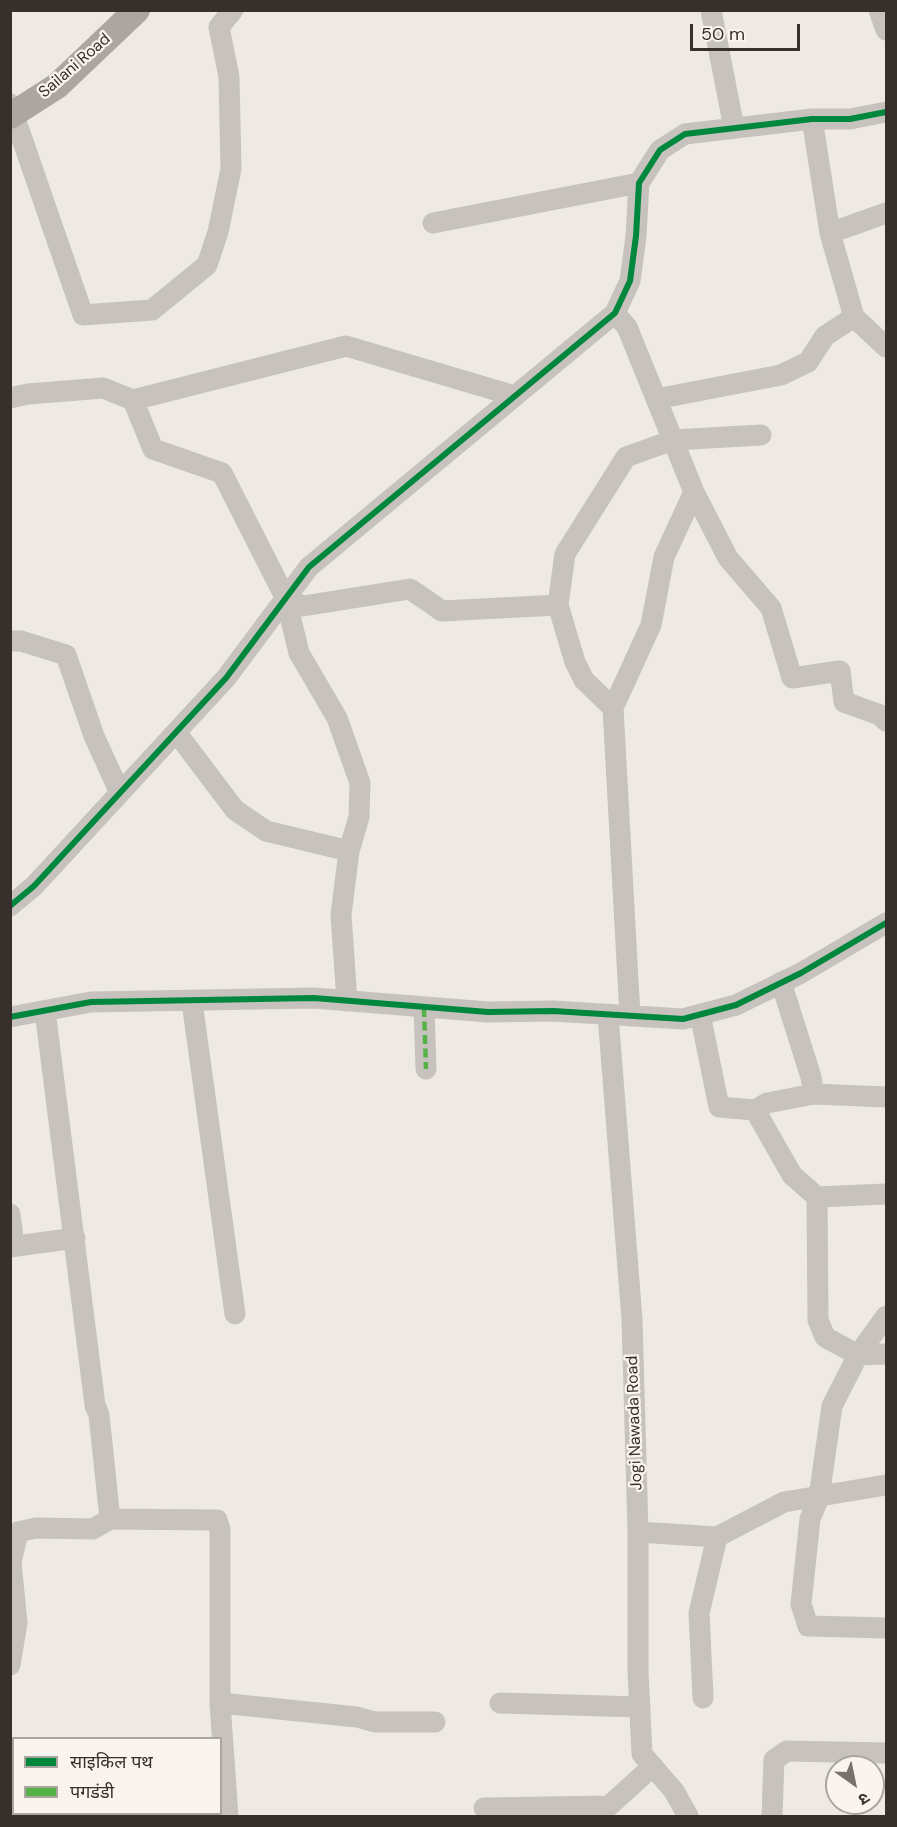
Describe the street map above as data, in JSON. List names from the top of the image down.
{
  "streets": {
    "main road": ["Sailani Road"],
    "street": ["Jogi Nawada Road"]
  },
  "legend": ["साइकिल पथ", "पगडंडी"],
  "scale_bar": "50 m",
  "north": "bottom right"
}
